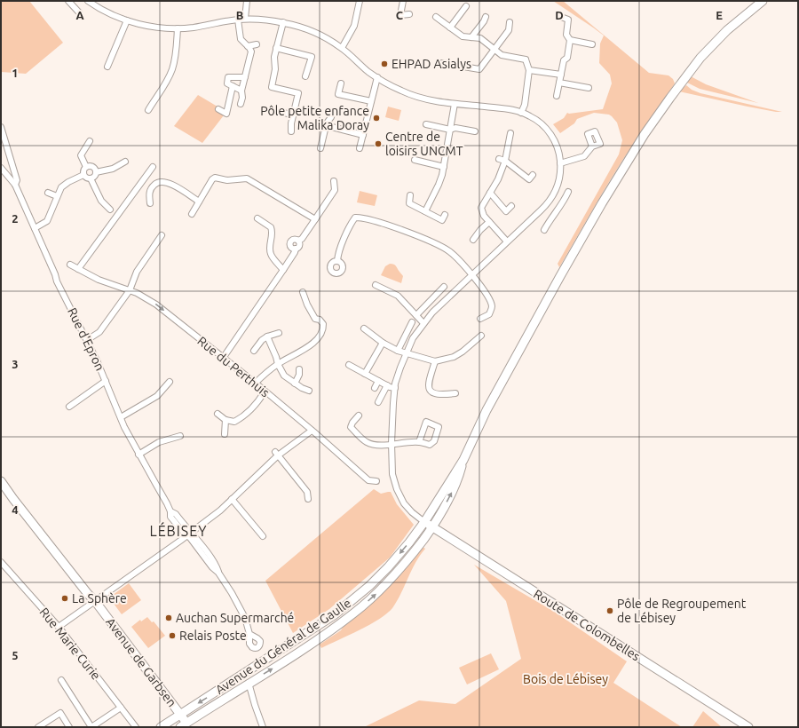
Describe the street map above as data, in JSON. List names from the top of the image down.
{
  "streets": {
    "main road": ["Route de Colombelles", "Avenue du Général de Gaulle", "Avenue de Garbsen"],
    "street": ["Rue d'Epron", "Rue du Perthuis", "Rue Marie Curie"]
  },
  "crossings": [
    ["Route de Colombelles", "Avenue du Général de Gaulle"],
    ["Avenue du Général de Gaulle", "Avenue de Garbsen"]
  ],
  "districts": ["LÉBISEY"],
  "parks": ["Bois de Lébisey"],
  "places": [
    "EHPAD Asialys",
    "Pôle petite enfance Malika Doray",
    "Centre de loisirs UNCMT",
    "La Sphère",
    "Pôle de Regroupement de Lébisey",
    "Auchan Supermarché",
    "Relais Poste"
  ],
  "grid": {
    "columns": [
      "A",
      "B",
      "C",
      "D",
      "E"
    ],
    "rows": [
      "1",
      "2",
      "3",
      "4",
      "5"
    ]
  }
}
